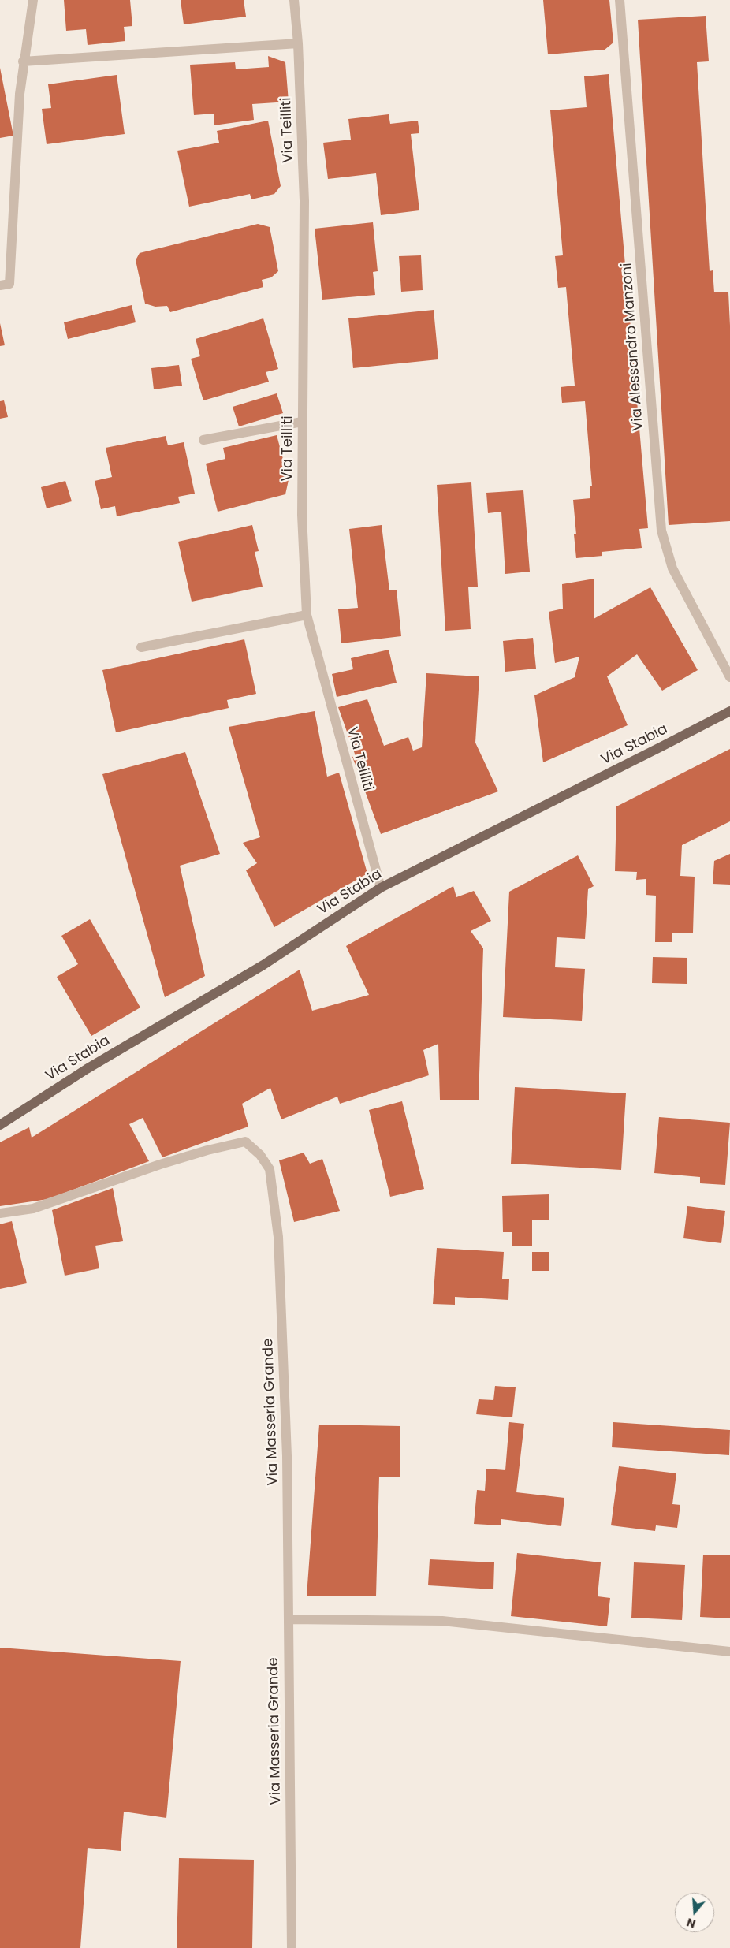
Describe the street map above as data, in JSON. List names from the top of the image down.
{
  "streets": {
    "main road": ["Via Stabia"],
    "street": ["Via Teilliti", "Via Alessandro Manzoni", "Via Masseria Grande"]
  },
  "crossings": [
    ["Via Teilliti", "Via Stabia"]
  ],
  "north": "bottom"
}
